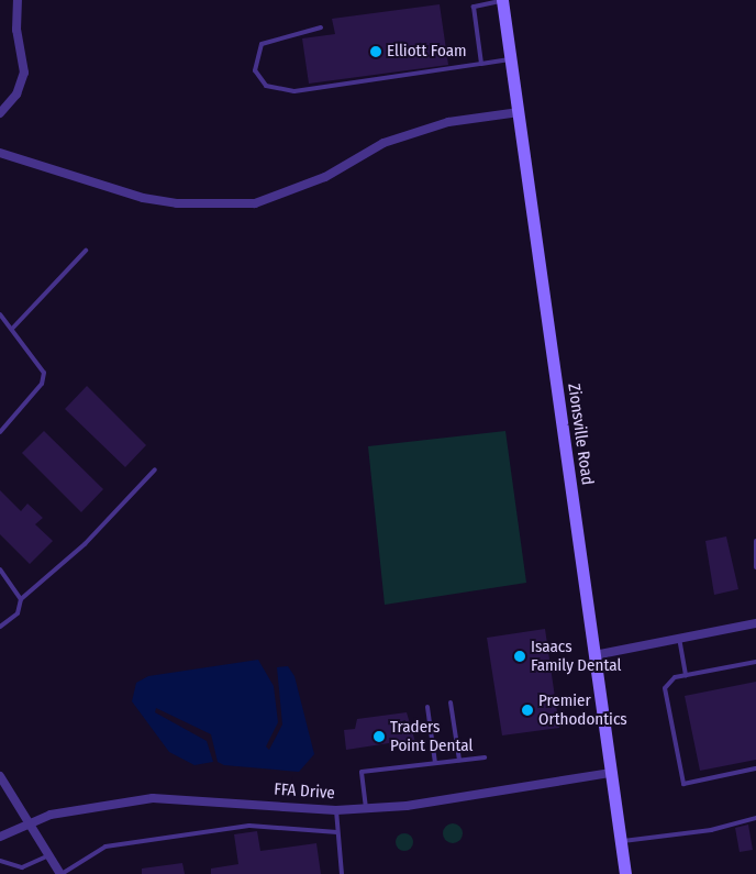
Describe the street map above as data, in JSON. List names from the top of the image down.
{
  "streets": {
    "main road": ["Zionsville Road"],
    "street": ["FFA Drive"]
  },
  "crossings": [
    ["Zionsville Road", "FFA Drive"]
  ],
  "places": [
    "Elliott Foam",
    "Isaacs Family Dental",
    "Premier Orthodontics",
    "Traders Point Dental"
  ]
}
